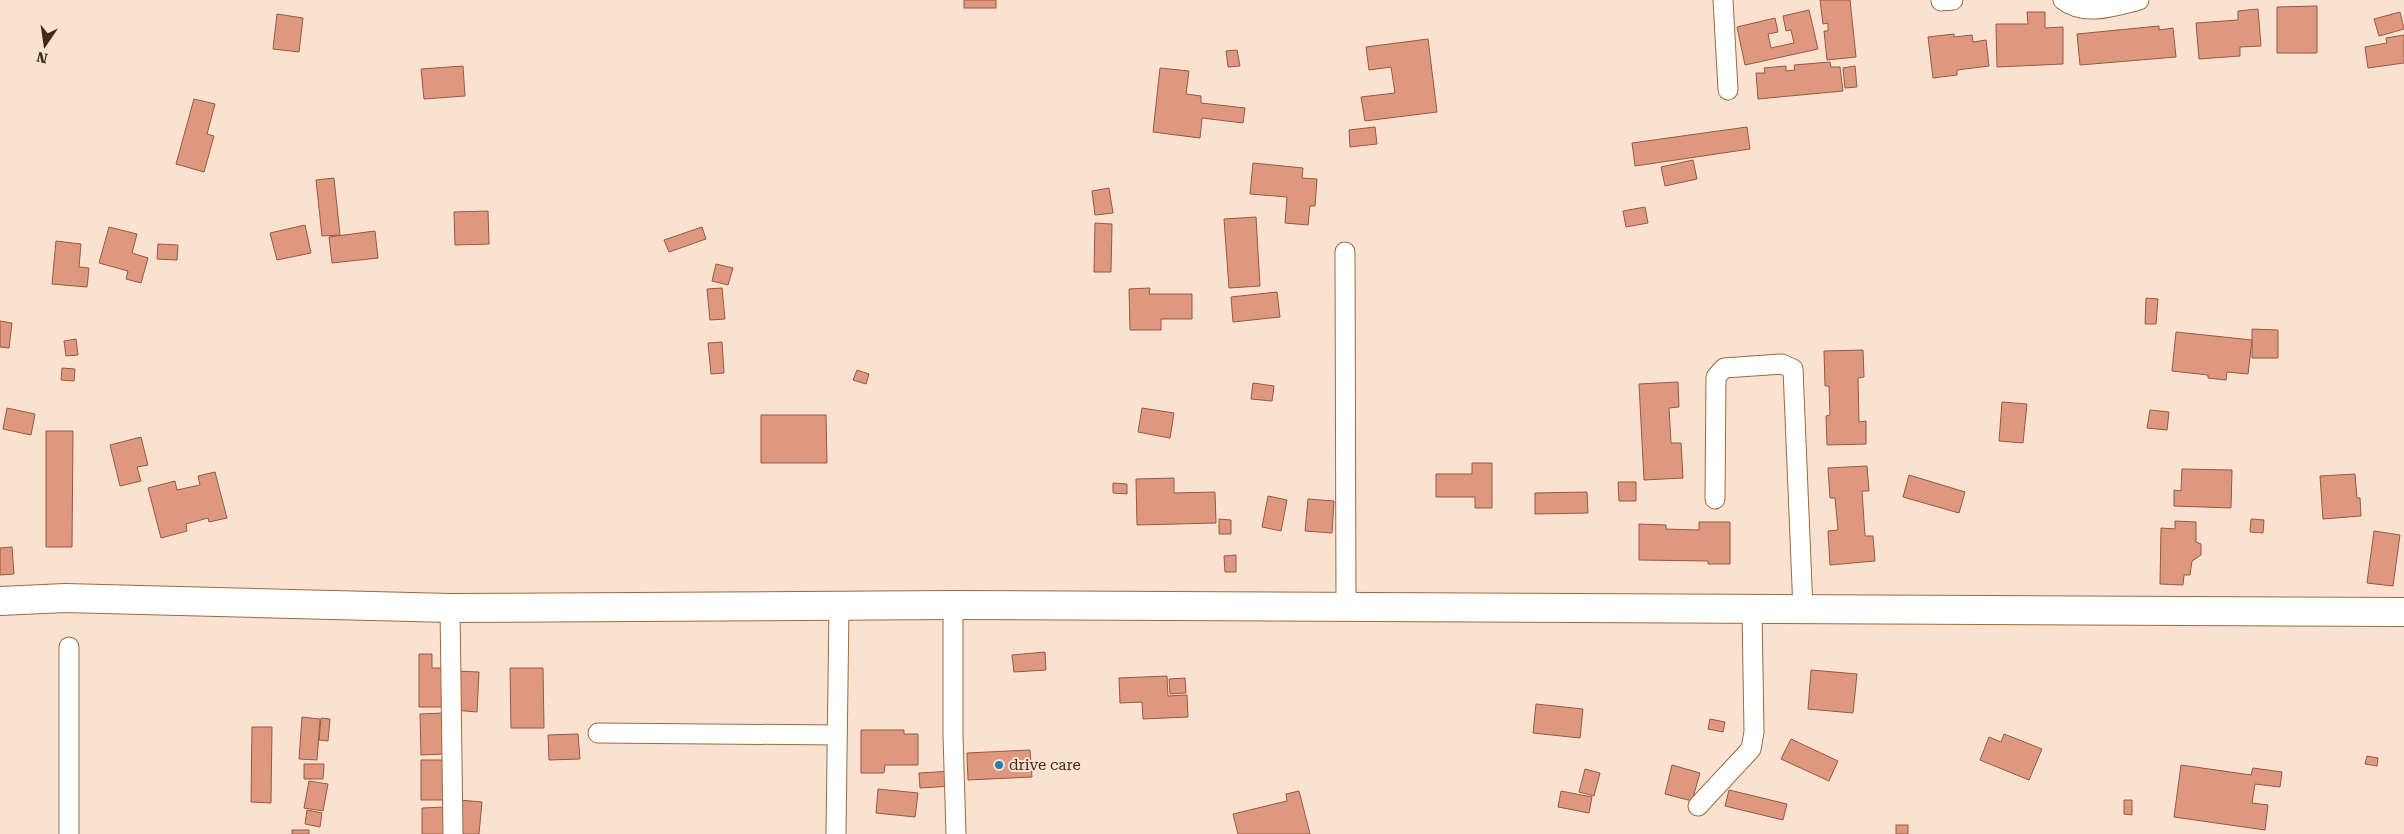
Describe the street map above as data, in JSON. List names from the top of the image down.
{
  "places": ["drive care"],
  "north": "bottom"
}
